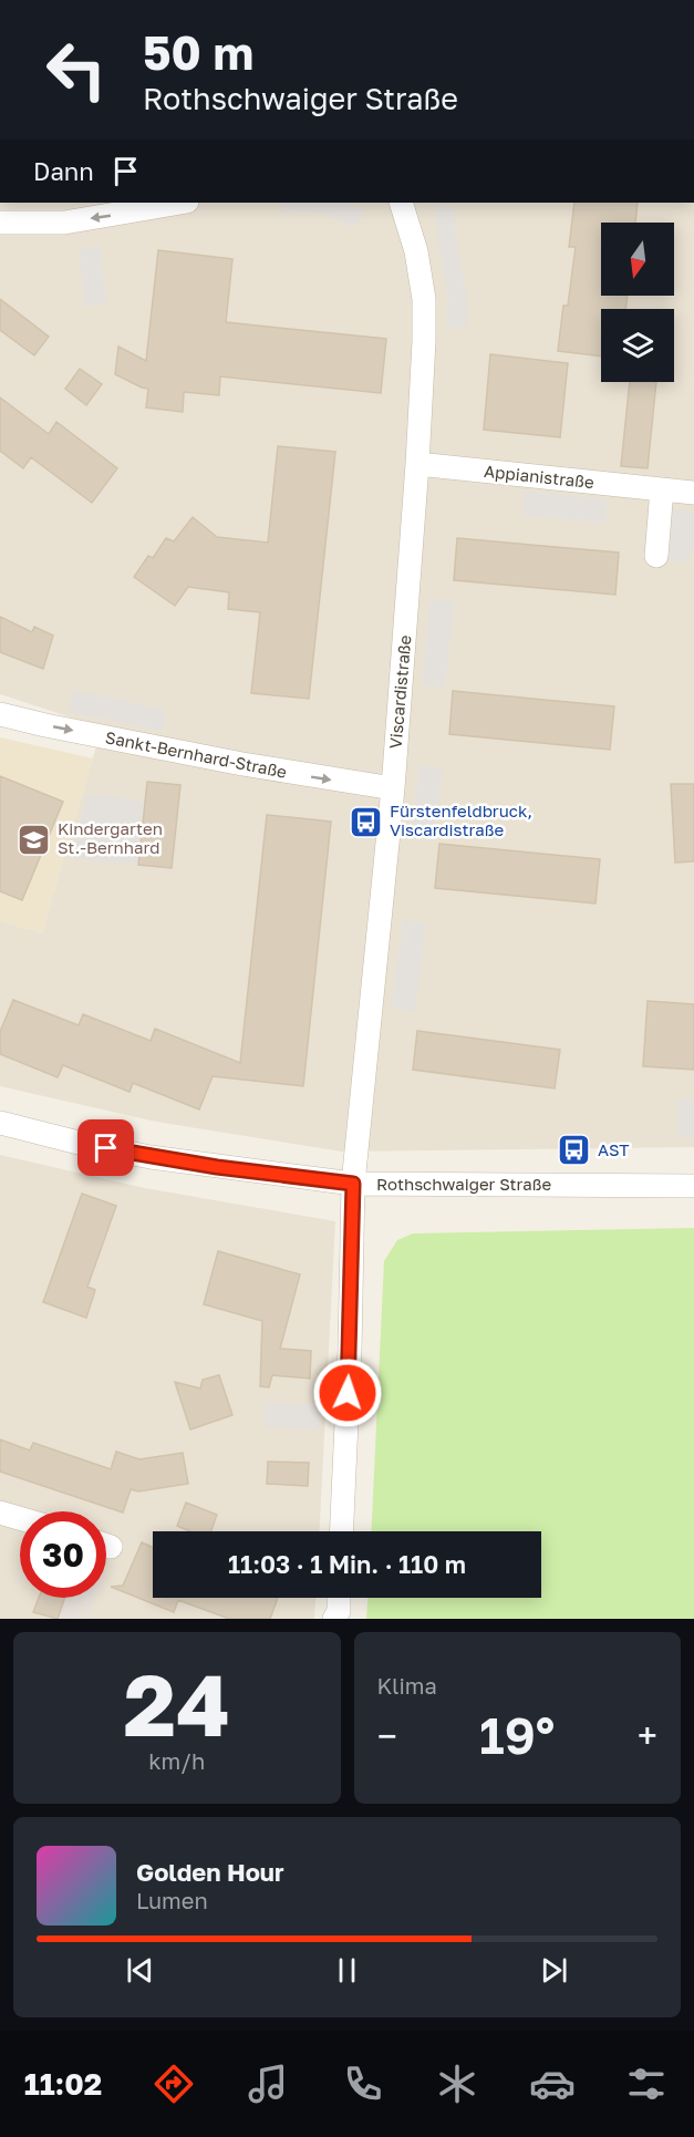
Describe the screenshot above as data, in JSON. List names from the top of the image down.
{
  "streets": {
    "street": [
      "Appianistraße",
      "Viscardistraße",
      "Sankt-Bernhard-Straße",
      "Rothschwaiger Straße"
    ]
  },
  "crossings": [
    ["Appianistraße", "Viscardistraße"],
    ["Viscardistraße", "Sankt-Bernhard-Straße"],
    ["Viscardistraße", "Rothschwaiger Straße"]
  ],
  "one_way": ["Sankt-Bernhard-Straße"],
  "places": {
    "bus stop": ["Fürstenfeldbruck, Viscardistraße", "AST"],
    "school or university": ["Kindergarten St.-Bernhard"]
  },
  "north": "bottom",
  "page": {
    "turn": ["50 m", "Rothschwaiger Straße"],
    "then": "Dann",
    "limit": "30",
    "trip": "11:03 · 1 Min. · 110 m",
    "tile": [
      ["24", "km/h"],
      "Klima"
    ],
    "heat": ["−", "19°", "+"],
    "song": ["Golden Hour", "Lumen"],
    "tabs": "11:02"
  }
}
